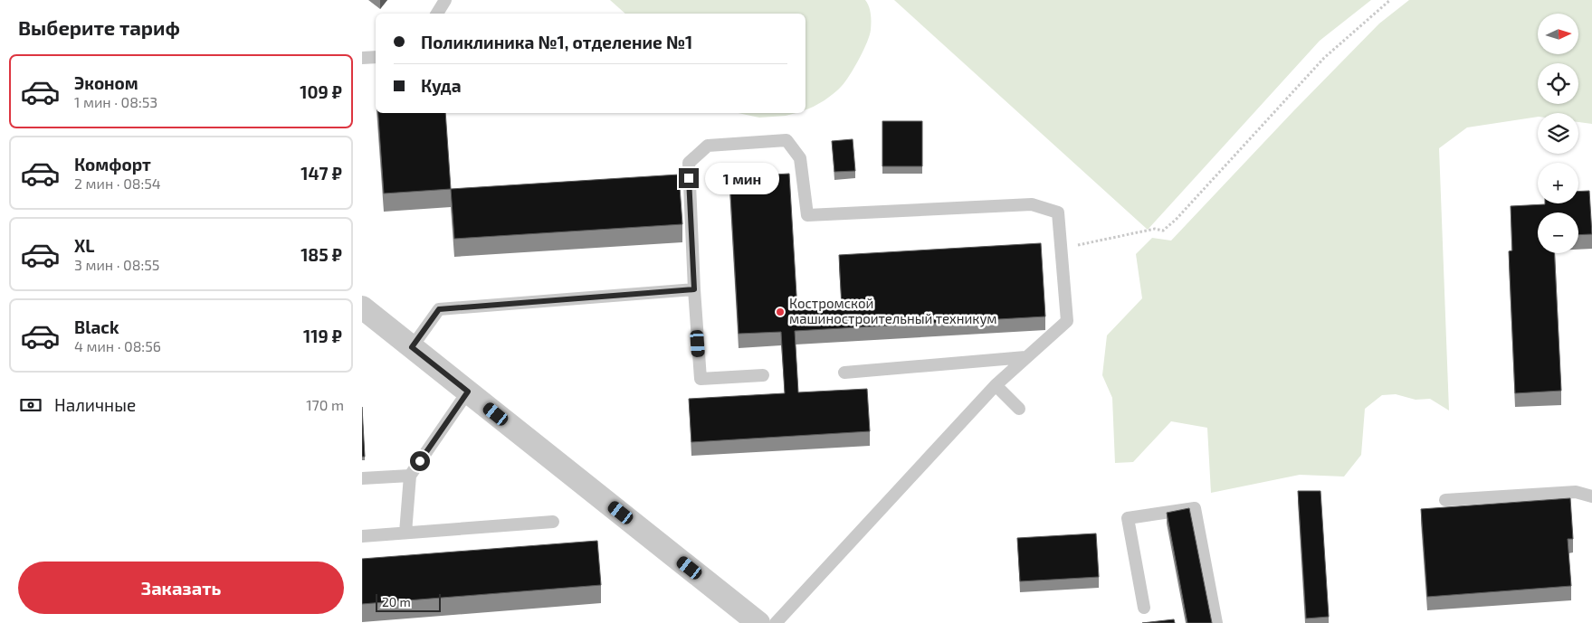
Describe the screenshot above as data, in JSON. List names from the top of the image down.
{
  "places": ["Костромской машиностроительный техникум"],
  "scale_bar": "20 m",
  "north": "right",
  "page": {
    "heading": "Выберите тариф",
    "map_buttons": ["+", "−"],
    "banner": ["Поликлиника №1, отделение №1", "Куда"],
    "list": [
      {
        "name": "Эконом",
        "note": "1 мин · 08:53",
        "value": "109 ₽"
      },
      {
        "name": "Комфорт",
        "note": "2 мин · 08:54",
        "value": "147 ₽"
      },
      {
        "name": "XL",
        "note": "3 мин · 08:55",
        "value": "185 ₽"
      },
      {
        "name": "Black",
        "note": "4 мин · 08:56",
        "value": "119 ₽"
      }
    ],
    "bubble": "1 мин",
    "pay": ["Наличные", "170 m"],
    "buttons": "Заказать",
    "scale": "20 m"
  }
}
